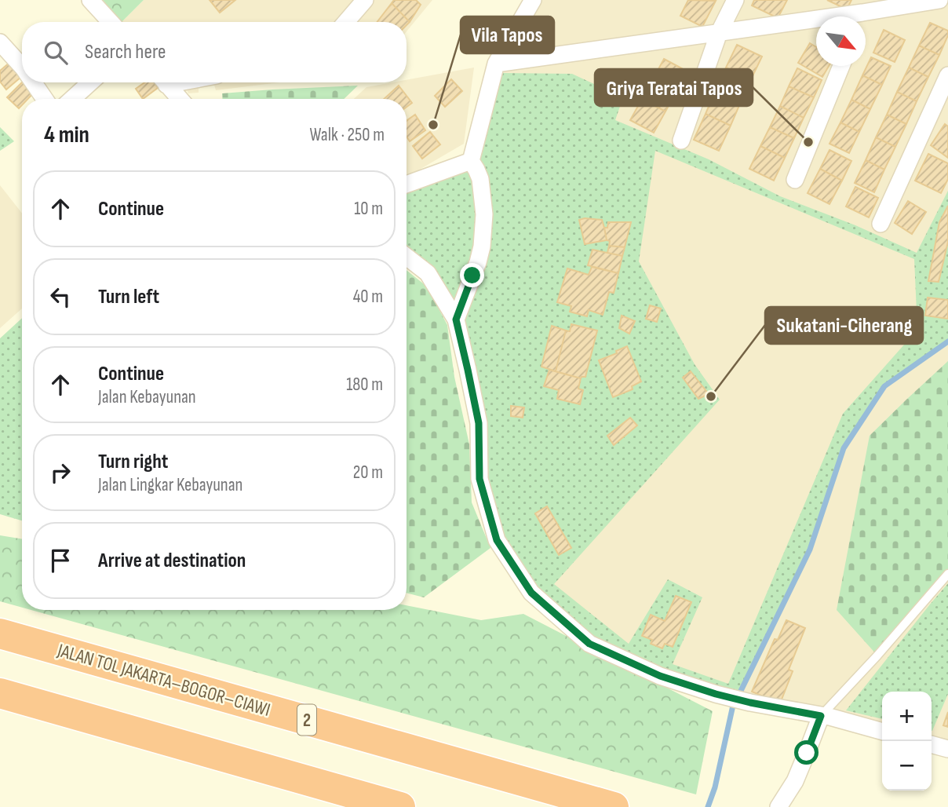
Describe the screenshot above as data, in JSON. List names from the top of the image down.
{
  "streets": {
    "highway": ["JALAN TOL JAKARTA–BOGOR–CIAWI", "2"]
  },
  "places": ["Vila Tapos", "Griya Teratai Tapos", "Sukatani-Ciherang"],
  "north": "bottom right",
  "page": {
    "search": "Search here",
    "heading": ["4 min", "Walk · 250 m"],
    "list": [
      ["Continue", "10 m"],
      ["Turn left", "40 m"],
      ["Continue", "Jalan Kebayunan", "180 m"],
      ["Turn right", "Jalan Lingkar Kebayunan", "20 m"],
      "Arrive at destination"
    ],
    "map_buttons": ["+", "−"]
  }
}
